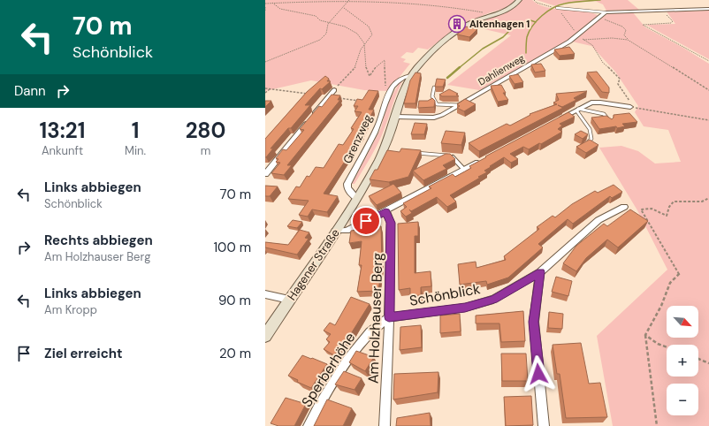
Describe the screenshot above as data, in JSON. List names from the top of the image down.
{
  "streets": {
    "main road": ["Hagener Straße"],
    "street": [
      "Dahlienweg",
      "Grenzweg",
      "Schönblick",
      "Am Holzhauser Berg",
      "Sperberhöhe"
    ]
  },
  "crossings": [
    ["Dahlienweg", "Hagener Straße"],
    ["Grenzweg", "Hagener Straße"],
    ["Schönblick", "Am Holzhauser Berg"],
    ["Schönblick", "Sperberhöhe"],
    ["Am Holzhauser Berg", "Sperberhöhe"]
  ],
  "places": {
    "building": ["Altenhagen 1"]
  },
  "north": "bottom right",
  "page": {
    "turn": ["70 m", "Schönblick"],
    "then": "Dann",
    "eta": [
      "13:21",
      "Ankunft",
      "1",
      "Min.",
      "280",
      "m"
    ],
    "list": [
      {
        "name": "Links abbiegen",
        "note": "Schönblick",
        "value": "70 m"
      },
      {
        "name": "Rechts abbiegen",
        "note": "Am Holzhauser Berg",
        "value": "100 m"
      },
      {
        "name": "Links abbiegen",
        "note": "Am Kropp",
        "value": "90 m"
      },
      {
        "name": "Ziel erreicht",
        "value": "20 m"
      }
    ],
    "map_buttons": ["+", "−"]
  }
}
